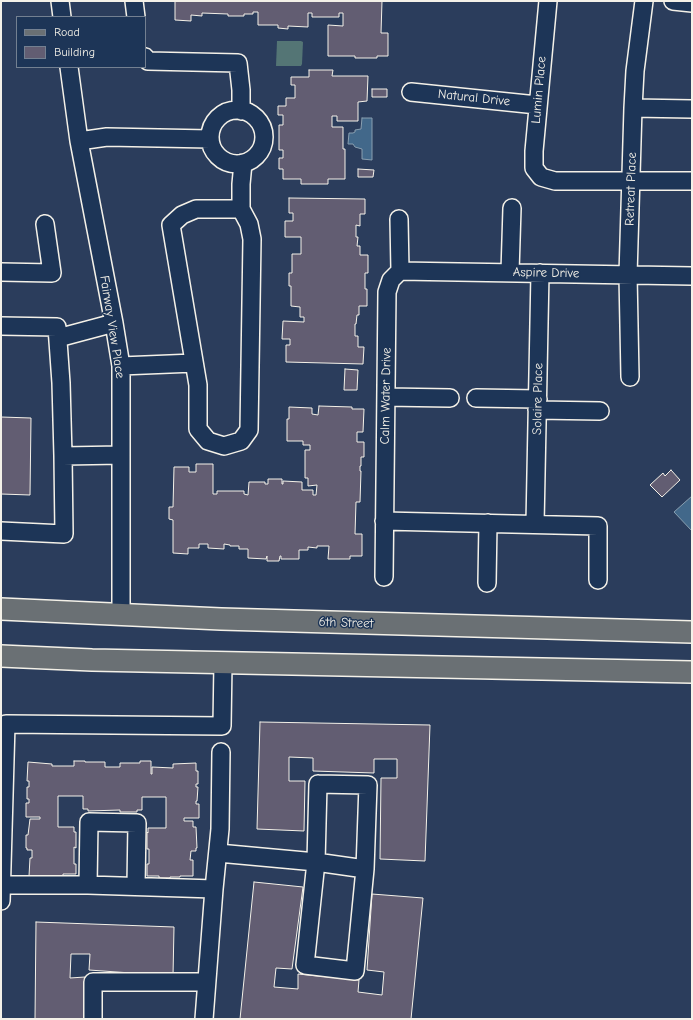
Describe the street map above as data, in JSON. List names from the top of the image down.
{
  "streets": {
    "main road": ["6th Street"],
    "street": [
      "Lumin Place",
      "Natural Drive",
      "Retreat Place",
      "Aspire Drive",
      "Fairway View Place",
      "Calm Water Drive",
      "Solaire Place"
    ]
  },
  "crossings": [
    ["Lumin Place", "Natural Drive"],
    ["Lumin Place", "Retreat Place"],
    ["Retreat Place", "Aspire Drive"],
    ["Aspire Drive", "Calm Water Drive"],
    ["Aspire Drive", "Solaire Place"],
    ["Fairway View Place", "6th Street"]
  ],
  "legend": ["Road", "Building"]
}
